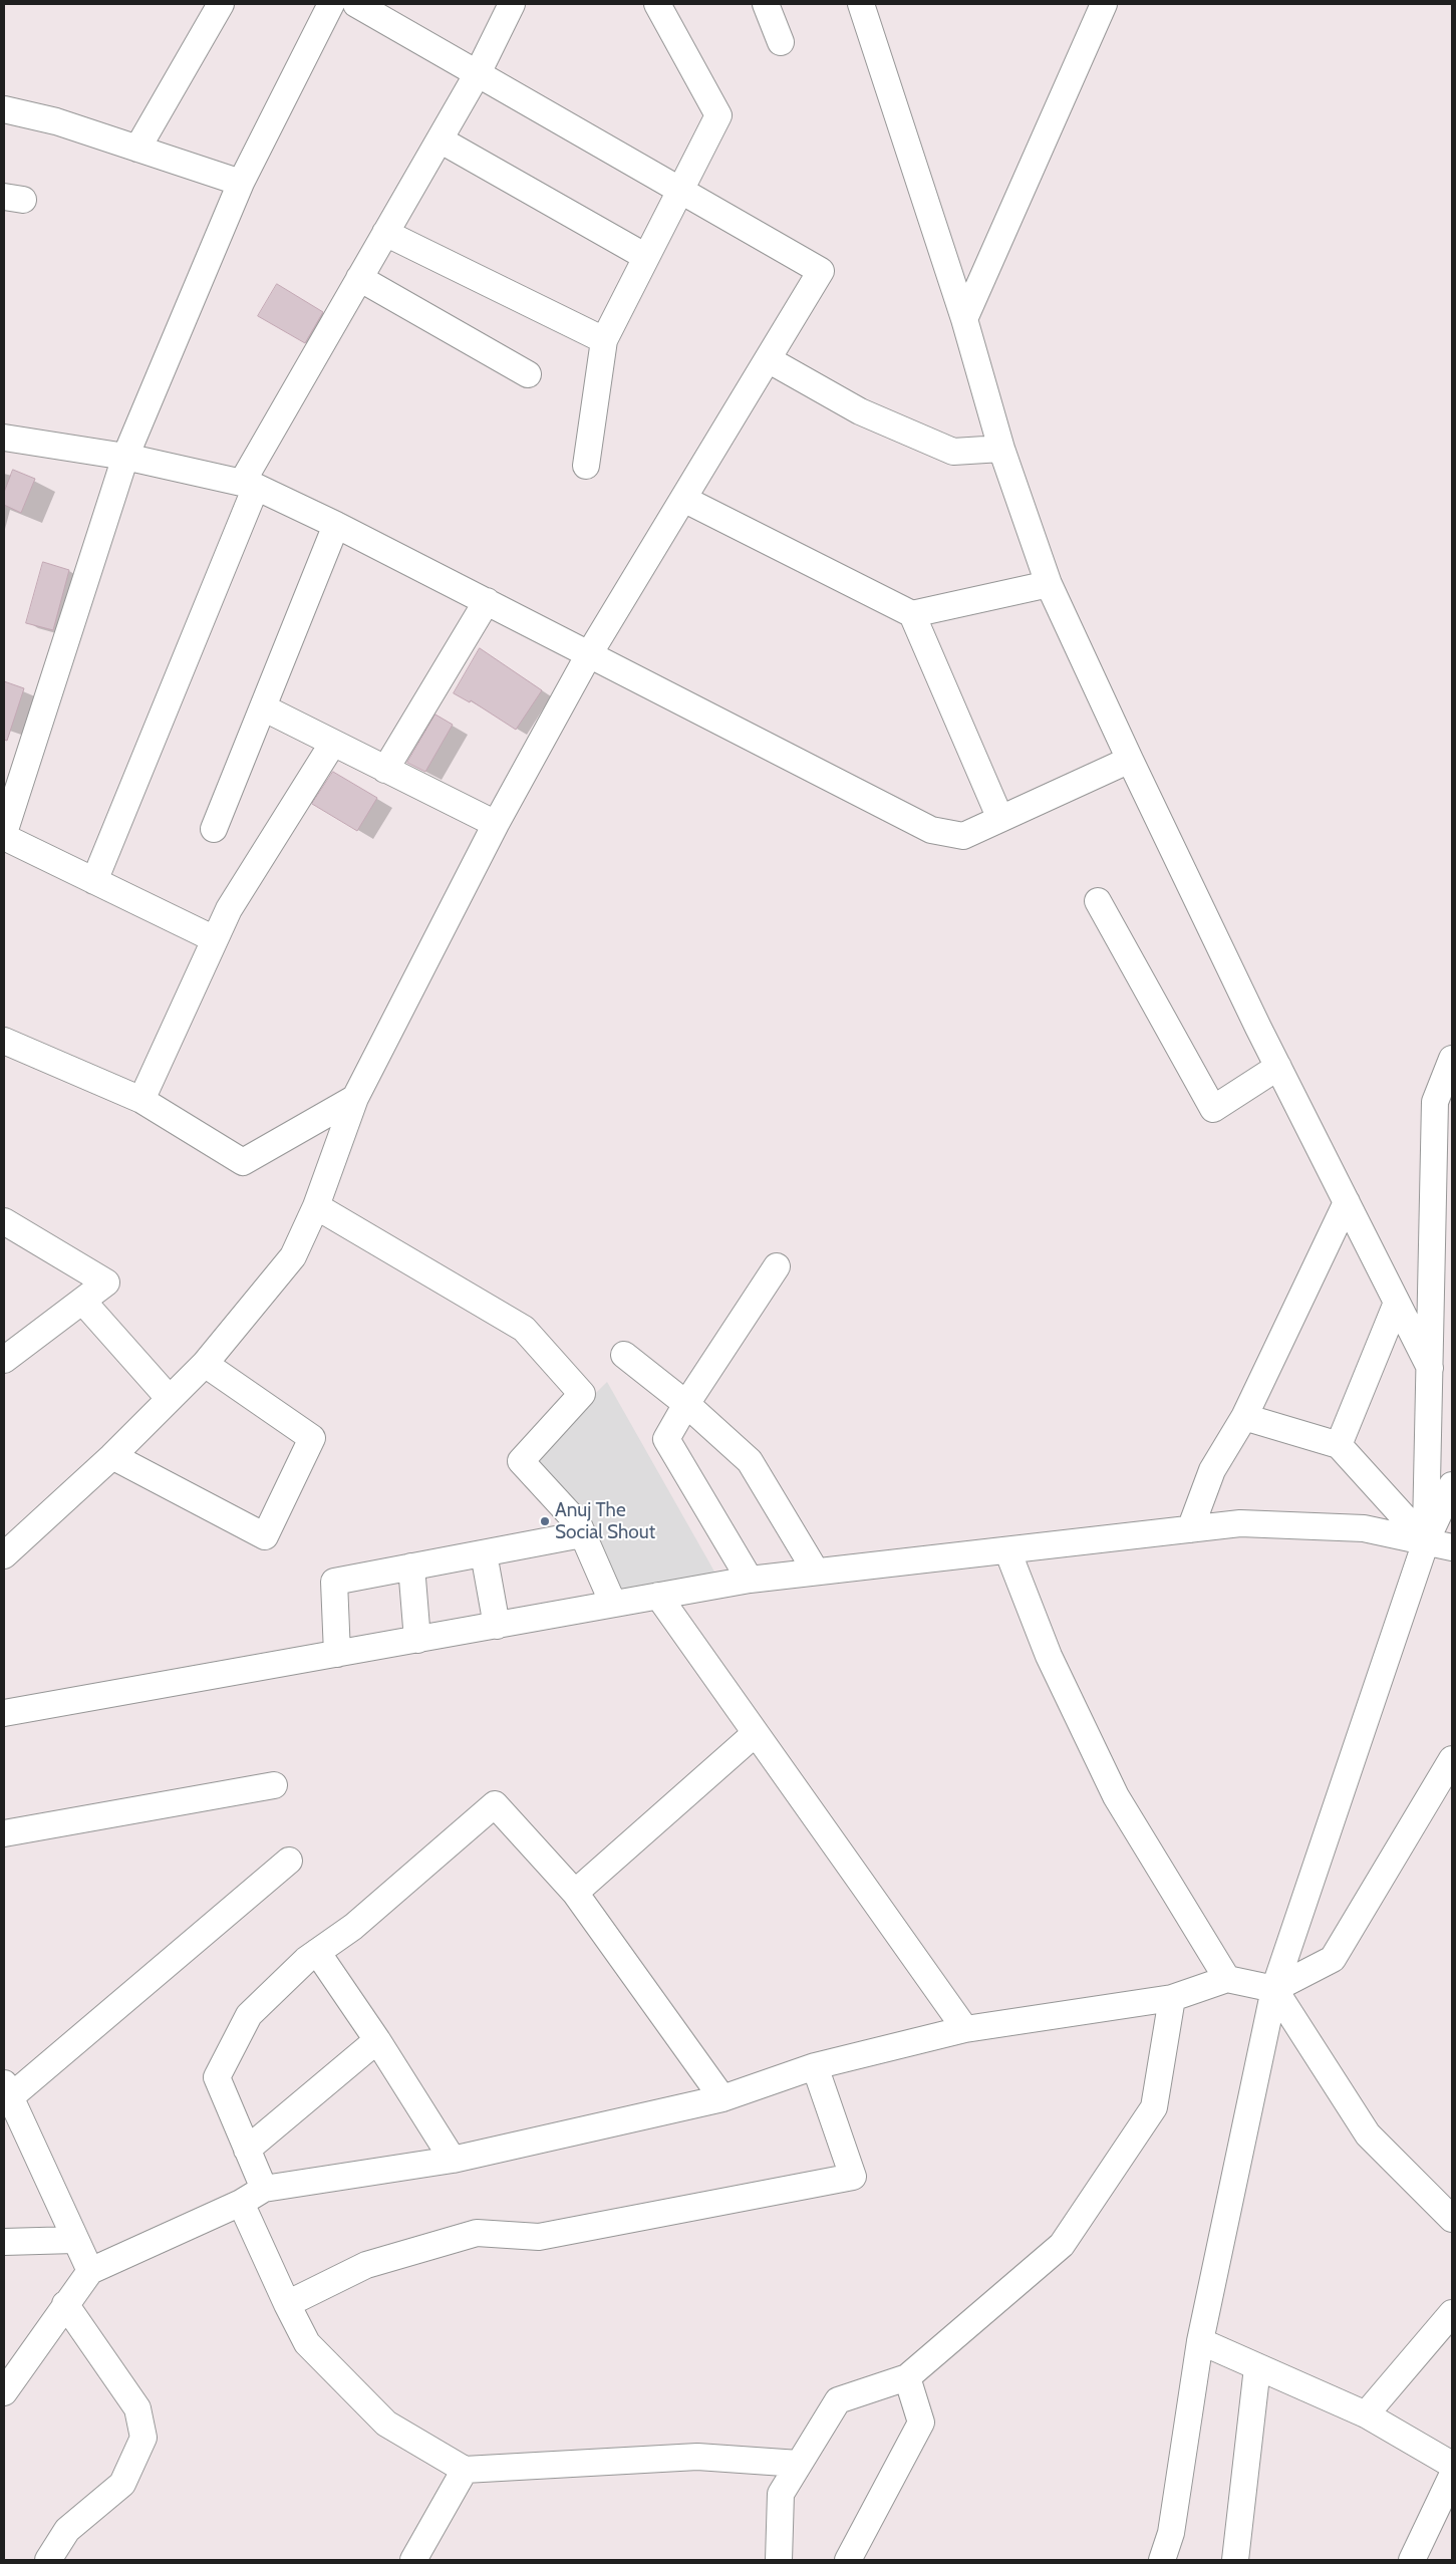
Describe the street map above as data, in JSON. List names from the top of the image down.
{
  "places": ["Anuj The Social Shout"]
}
